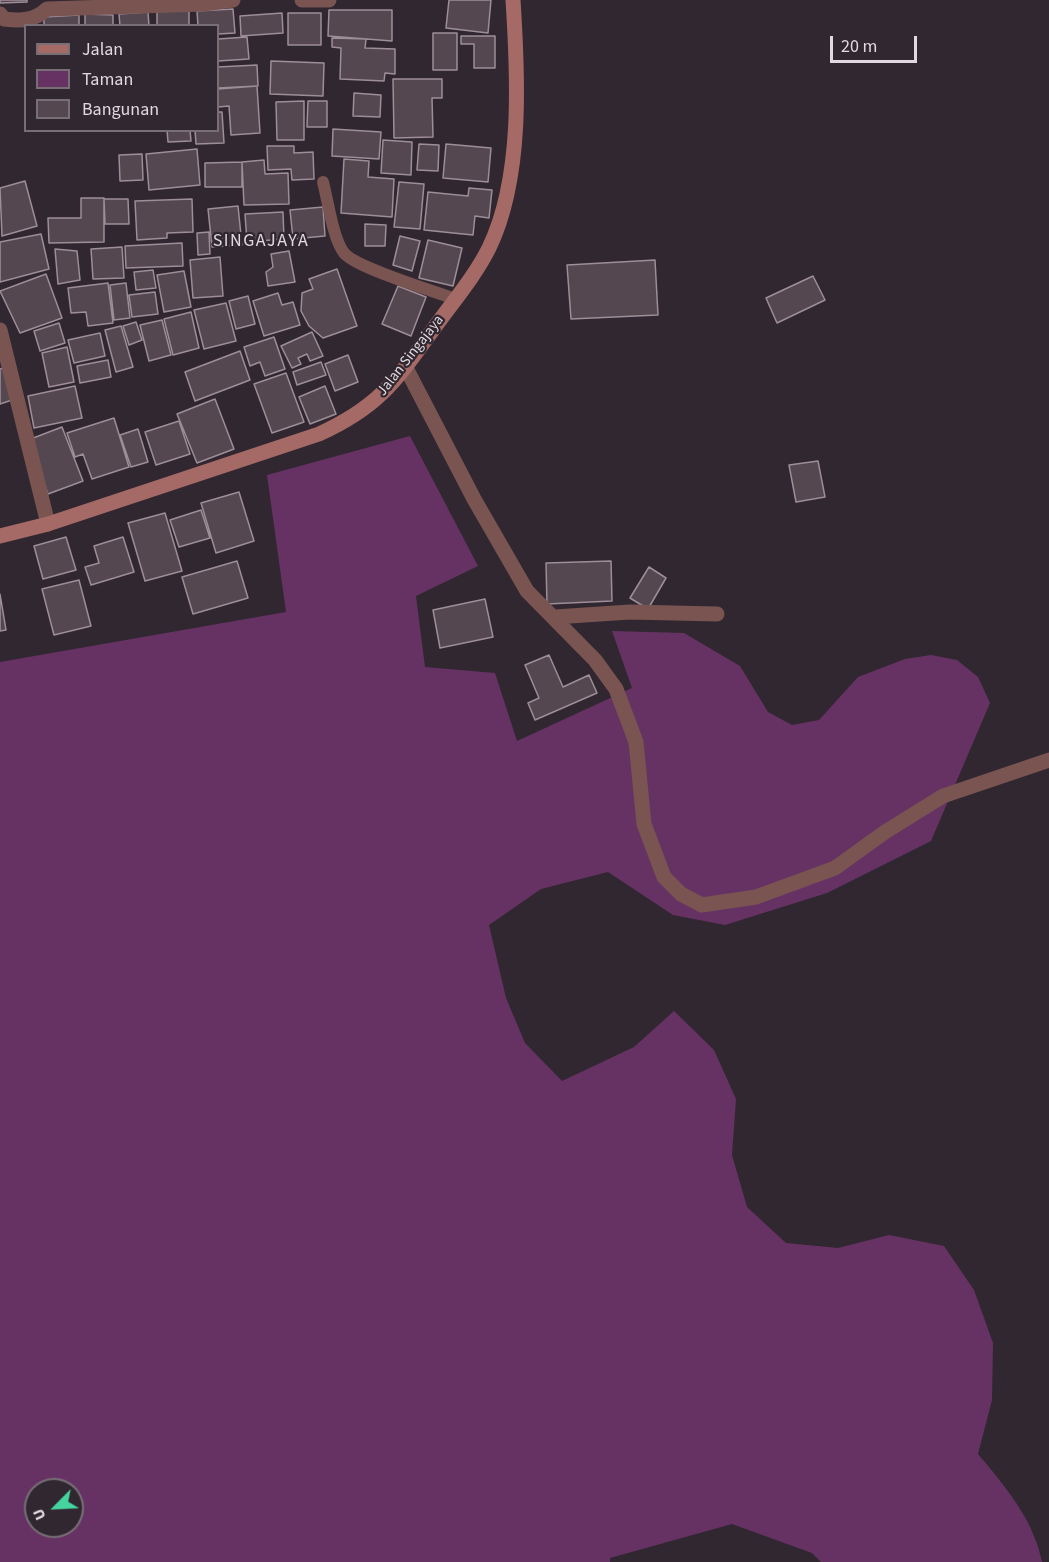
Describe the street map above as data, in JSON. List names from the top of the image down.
{
  "streets": {
    "street": ["Jalan Singajaya"]
  },
  "districts": ["SINGAJAYA"],
  "legend": ["Jalan", "Taman", "Bangunan"],
  "scale_bar": "20 m",
  "north": "bottom left"
}
